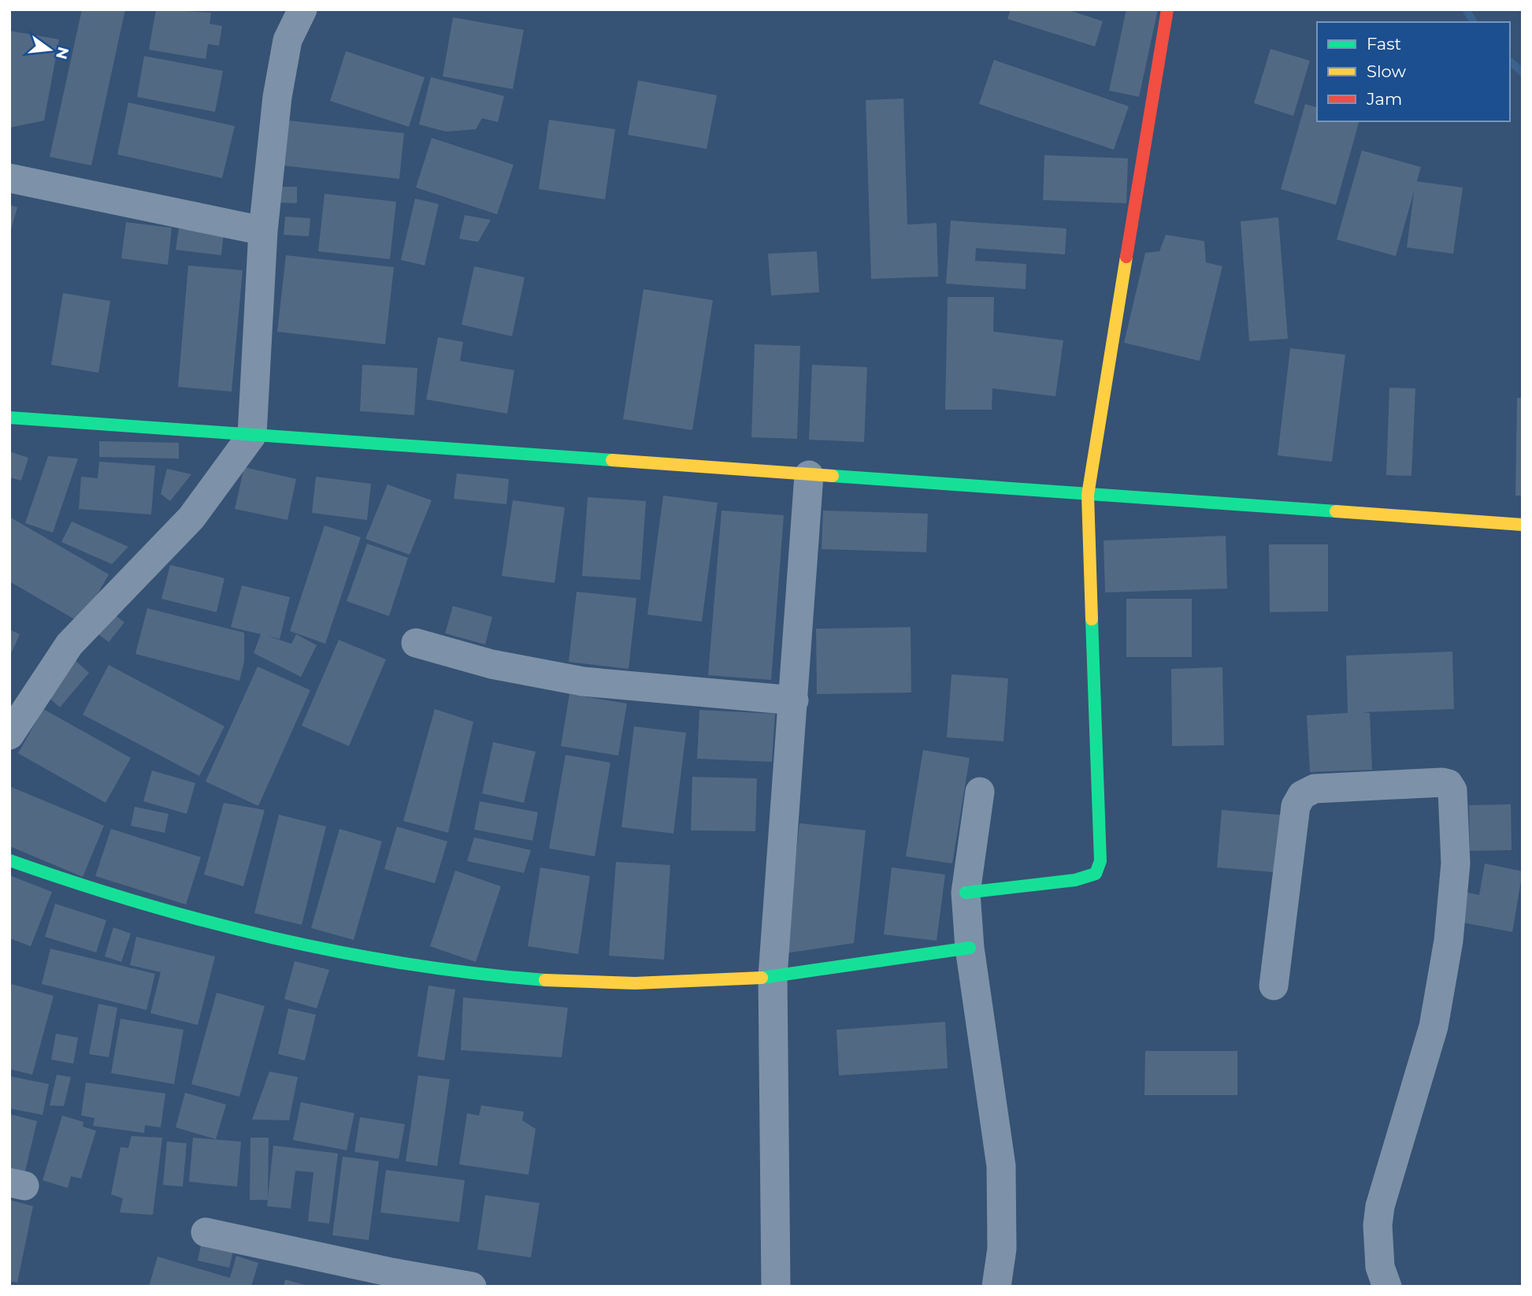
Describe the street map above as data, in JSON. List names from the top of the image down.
{
  "legend": ["Fast", "Slow", "Jam"],
  "north": "right"
}
